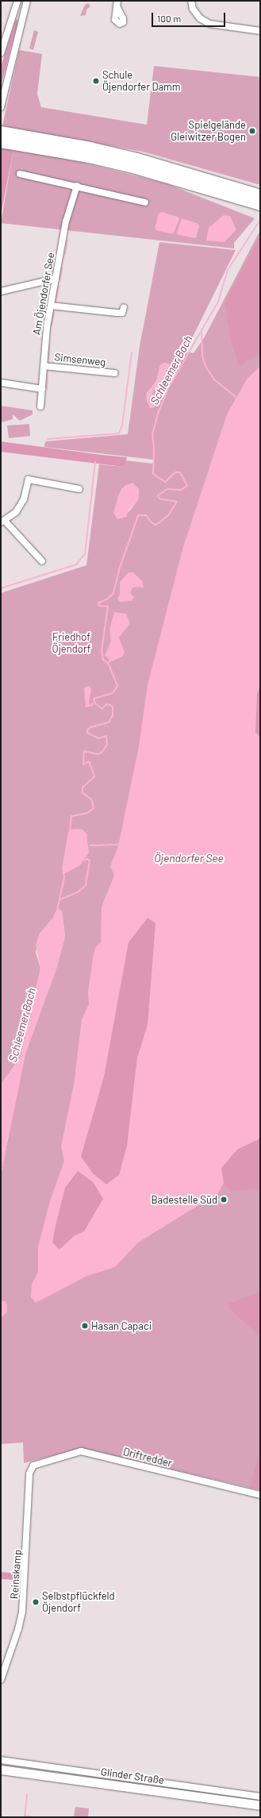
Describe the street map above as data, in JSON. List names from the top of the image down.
{
  "streets": {
    "main road": ["Glinder Straße"],
    "street": [
      "Am Öjendorfer See",
      "Simsenweg",
      "Driftredder",
      "Reinskamp"
    ]
  },
  "crossings": [
    ["Am Öjendorfer See", "Simsenweg"],
    ["Driftredder", "Reinskamp"]
  ],
  "water": ["Schleemer Bach", "Öjendorfer See"],
  "parks": ["Friedhof Öjendorf"],
  "places": [
    "Schule Öjendorfer Damm",
    "Spielgelände Gleiwitzer Bogen",
    "Badestelle Süd",
    "Hasan Capaci",
    "Selbstpflückfeld Öjendorf"
  ],
  "scale_bar": "100 m"
}
